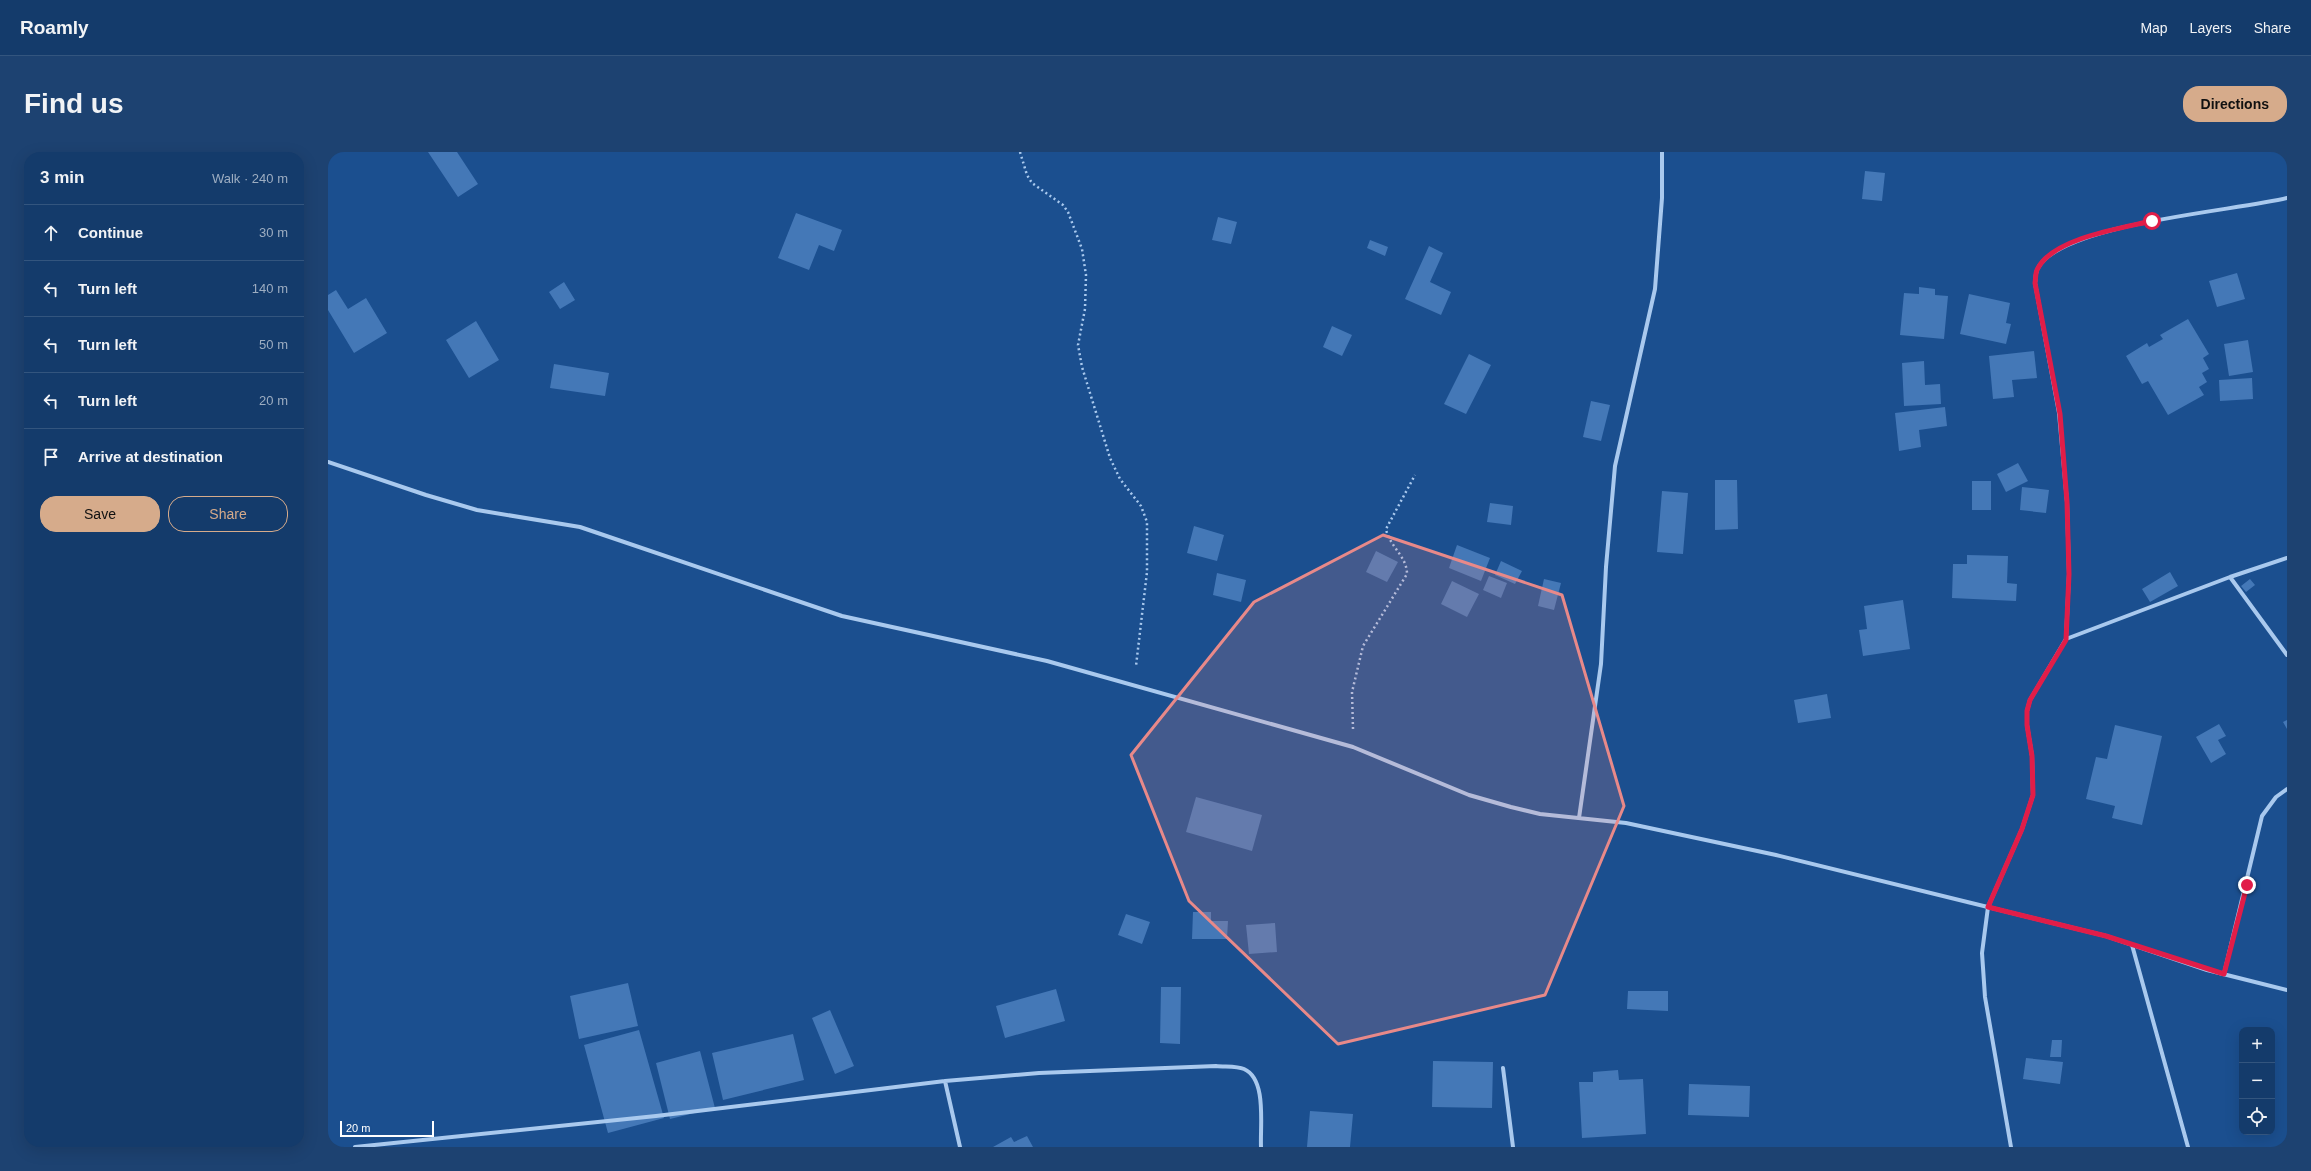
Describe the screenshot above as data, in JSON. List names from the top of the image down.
{
  "scale_bar": "20 m",
  "page": {
    "header": "Roamly",
    "nav": ["Map", "Layers", "Share"],
    "buttons": [
      "Directions",
      ["Save", "Share"]
    ],
    "title": "Find us",
    "heading": ["3 min", "Walk · 240 m"],
    "list": [
      ["Continue", "30 m"],
      ["Turn left", "140 m"],
      ["Turn left", "50 m"],
      ["Turn left", "20 m"],
      "Arrive at destination"
    ],
    "map_buttons": ["+", "−"],
    "scale": "20 m"
  }
}
